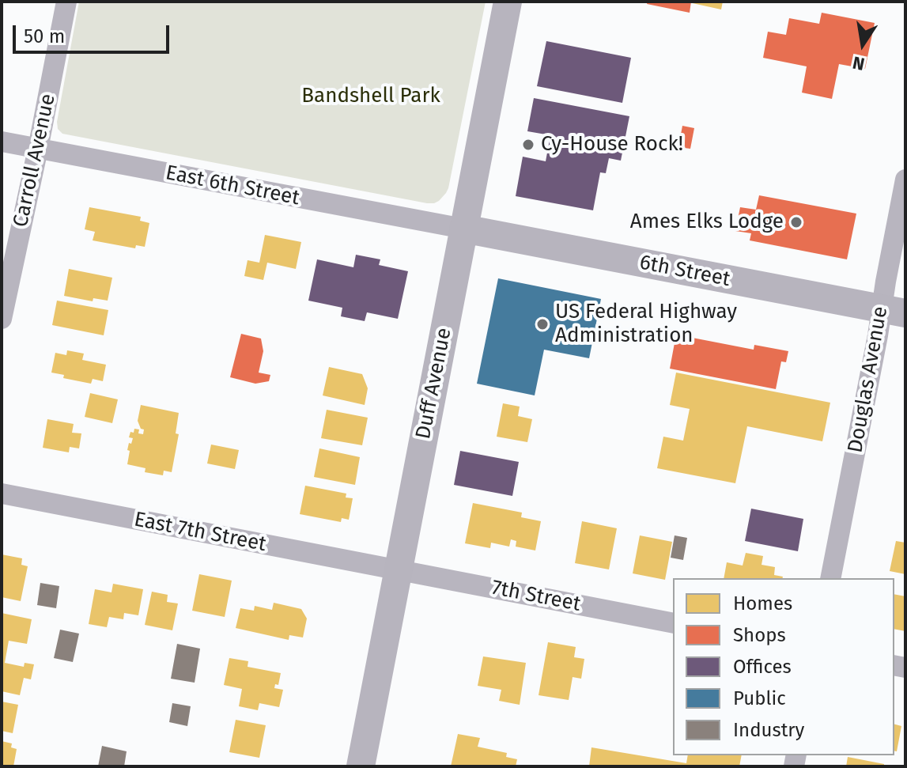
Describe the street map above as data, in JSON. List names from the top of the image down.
{
  "streets": {
    "main road": ["6th Street", "Duff Avenue"],
    "street": [
      "Carroll Avenue",
      "East 6th Street",
      "Douglas Avenue",
      "East 7th Street",
      "7th Street"
    ]
  },
  "crossings": [
    ["Carroll Avenue", "East 6th Street"],
    ["East 6th Street", "6th Street"],
    ["East 6th Street", "Duff Avenue"],
    ["6th Street", "Douglas Avenue"],
    ["6th Street", "Duff Avenue"],
    ["Duff Avenue", "East 7th Street"],
    ["Duff Avenue", "7th Street"],
    ["East 7th Street", "7th Street"]
  ],
  "parks": ["Bandshell Park"],
  "places": ["Cy-House Rock!", "Ames Elks Lodge", "US Federal Highway Administration"],
  "legend": [
    "Homes",
    "Shops",
    "Offices",
    "Public",
    "Industry"
  ],
  "scale_bar": "50 m",
  "north": "bottom"
}
